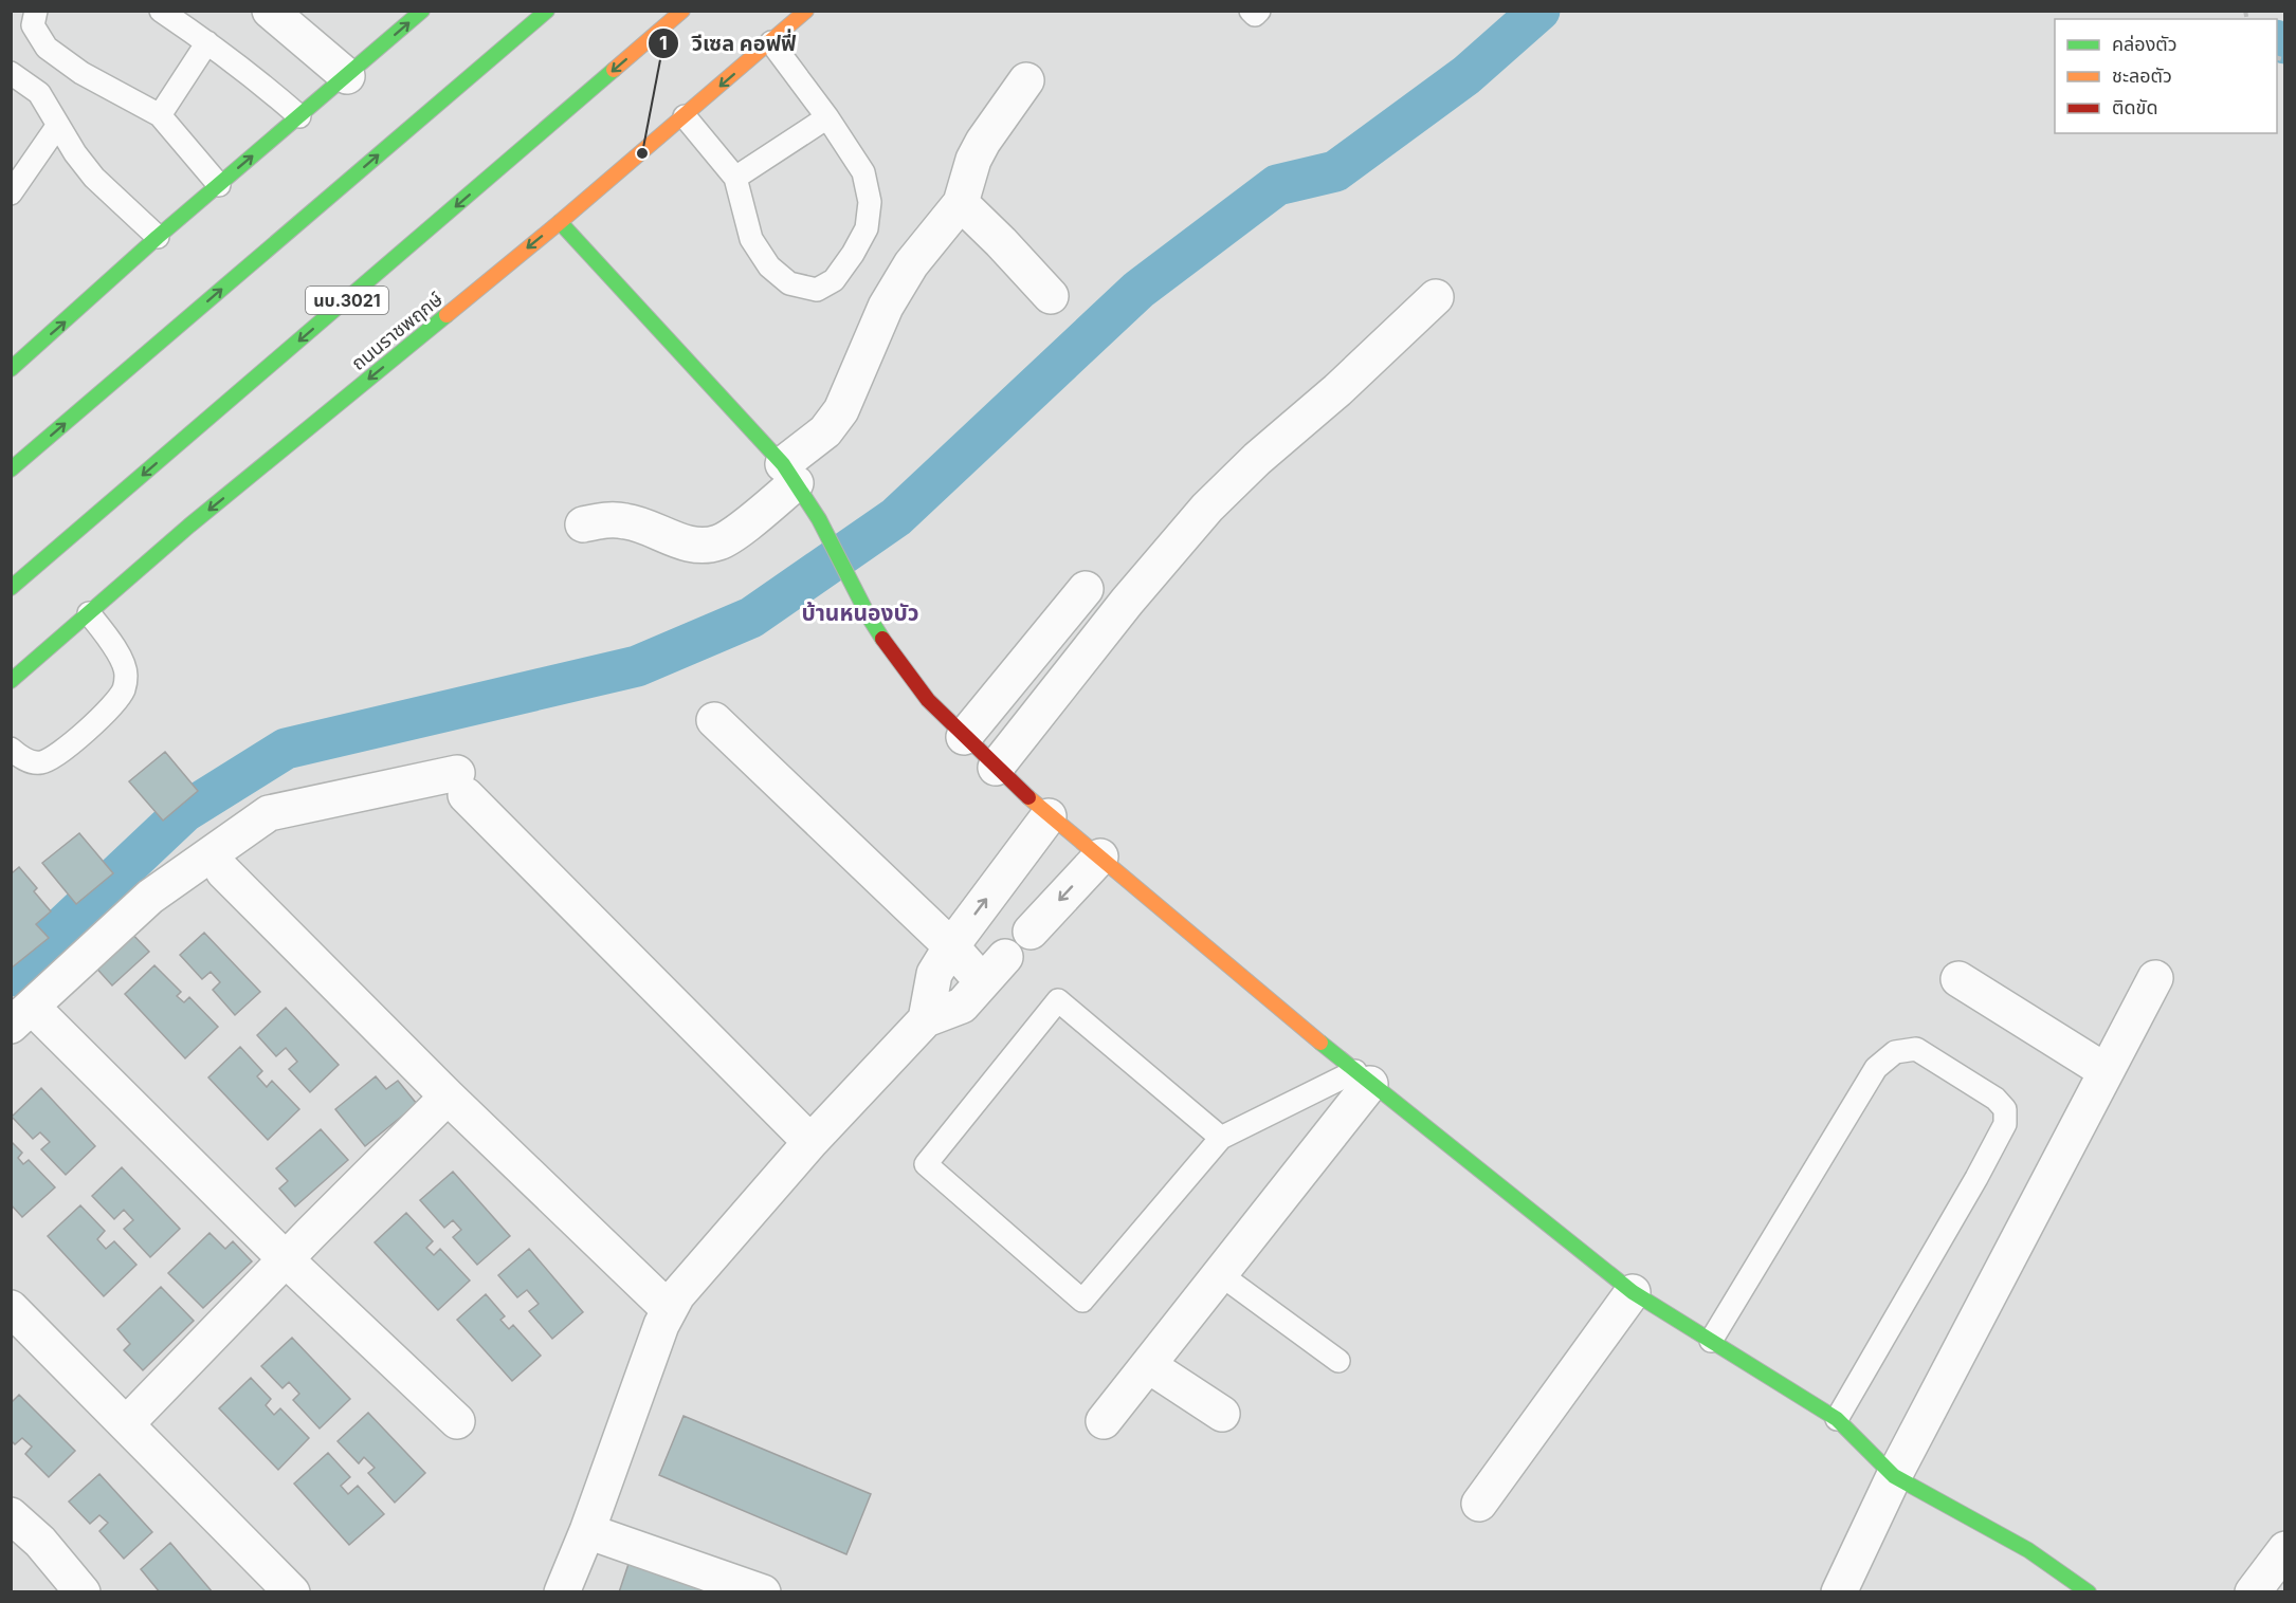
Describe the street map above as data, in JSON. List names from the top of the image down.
{
  "streets": {
    "main road": ["นบ.3021", "ถนนราชพฤกษ์"]
  },
  "districts": ["บ้านหนองบัว"],
  "places": ["วีเซล คอฟฟี่"],
  "legend": ["คล่องตัว", "ชะลอตัว", "ติดขัด"]
}
